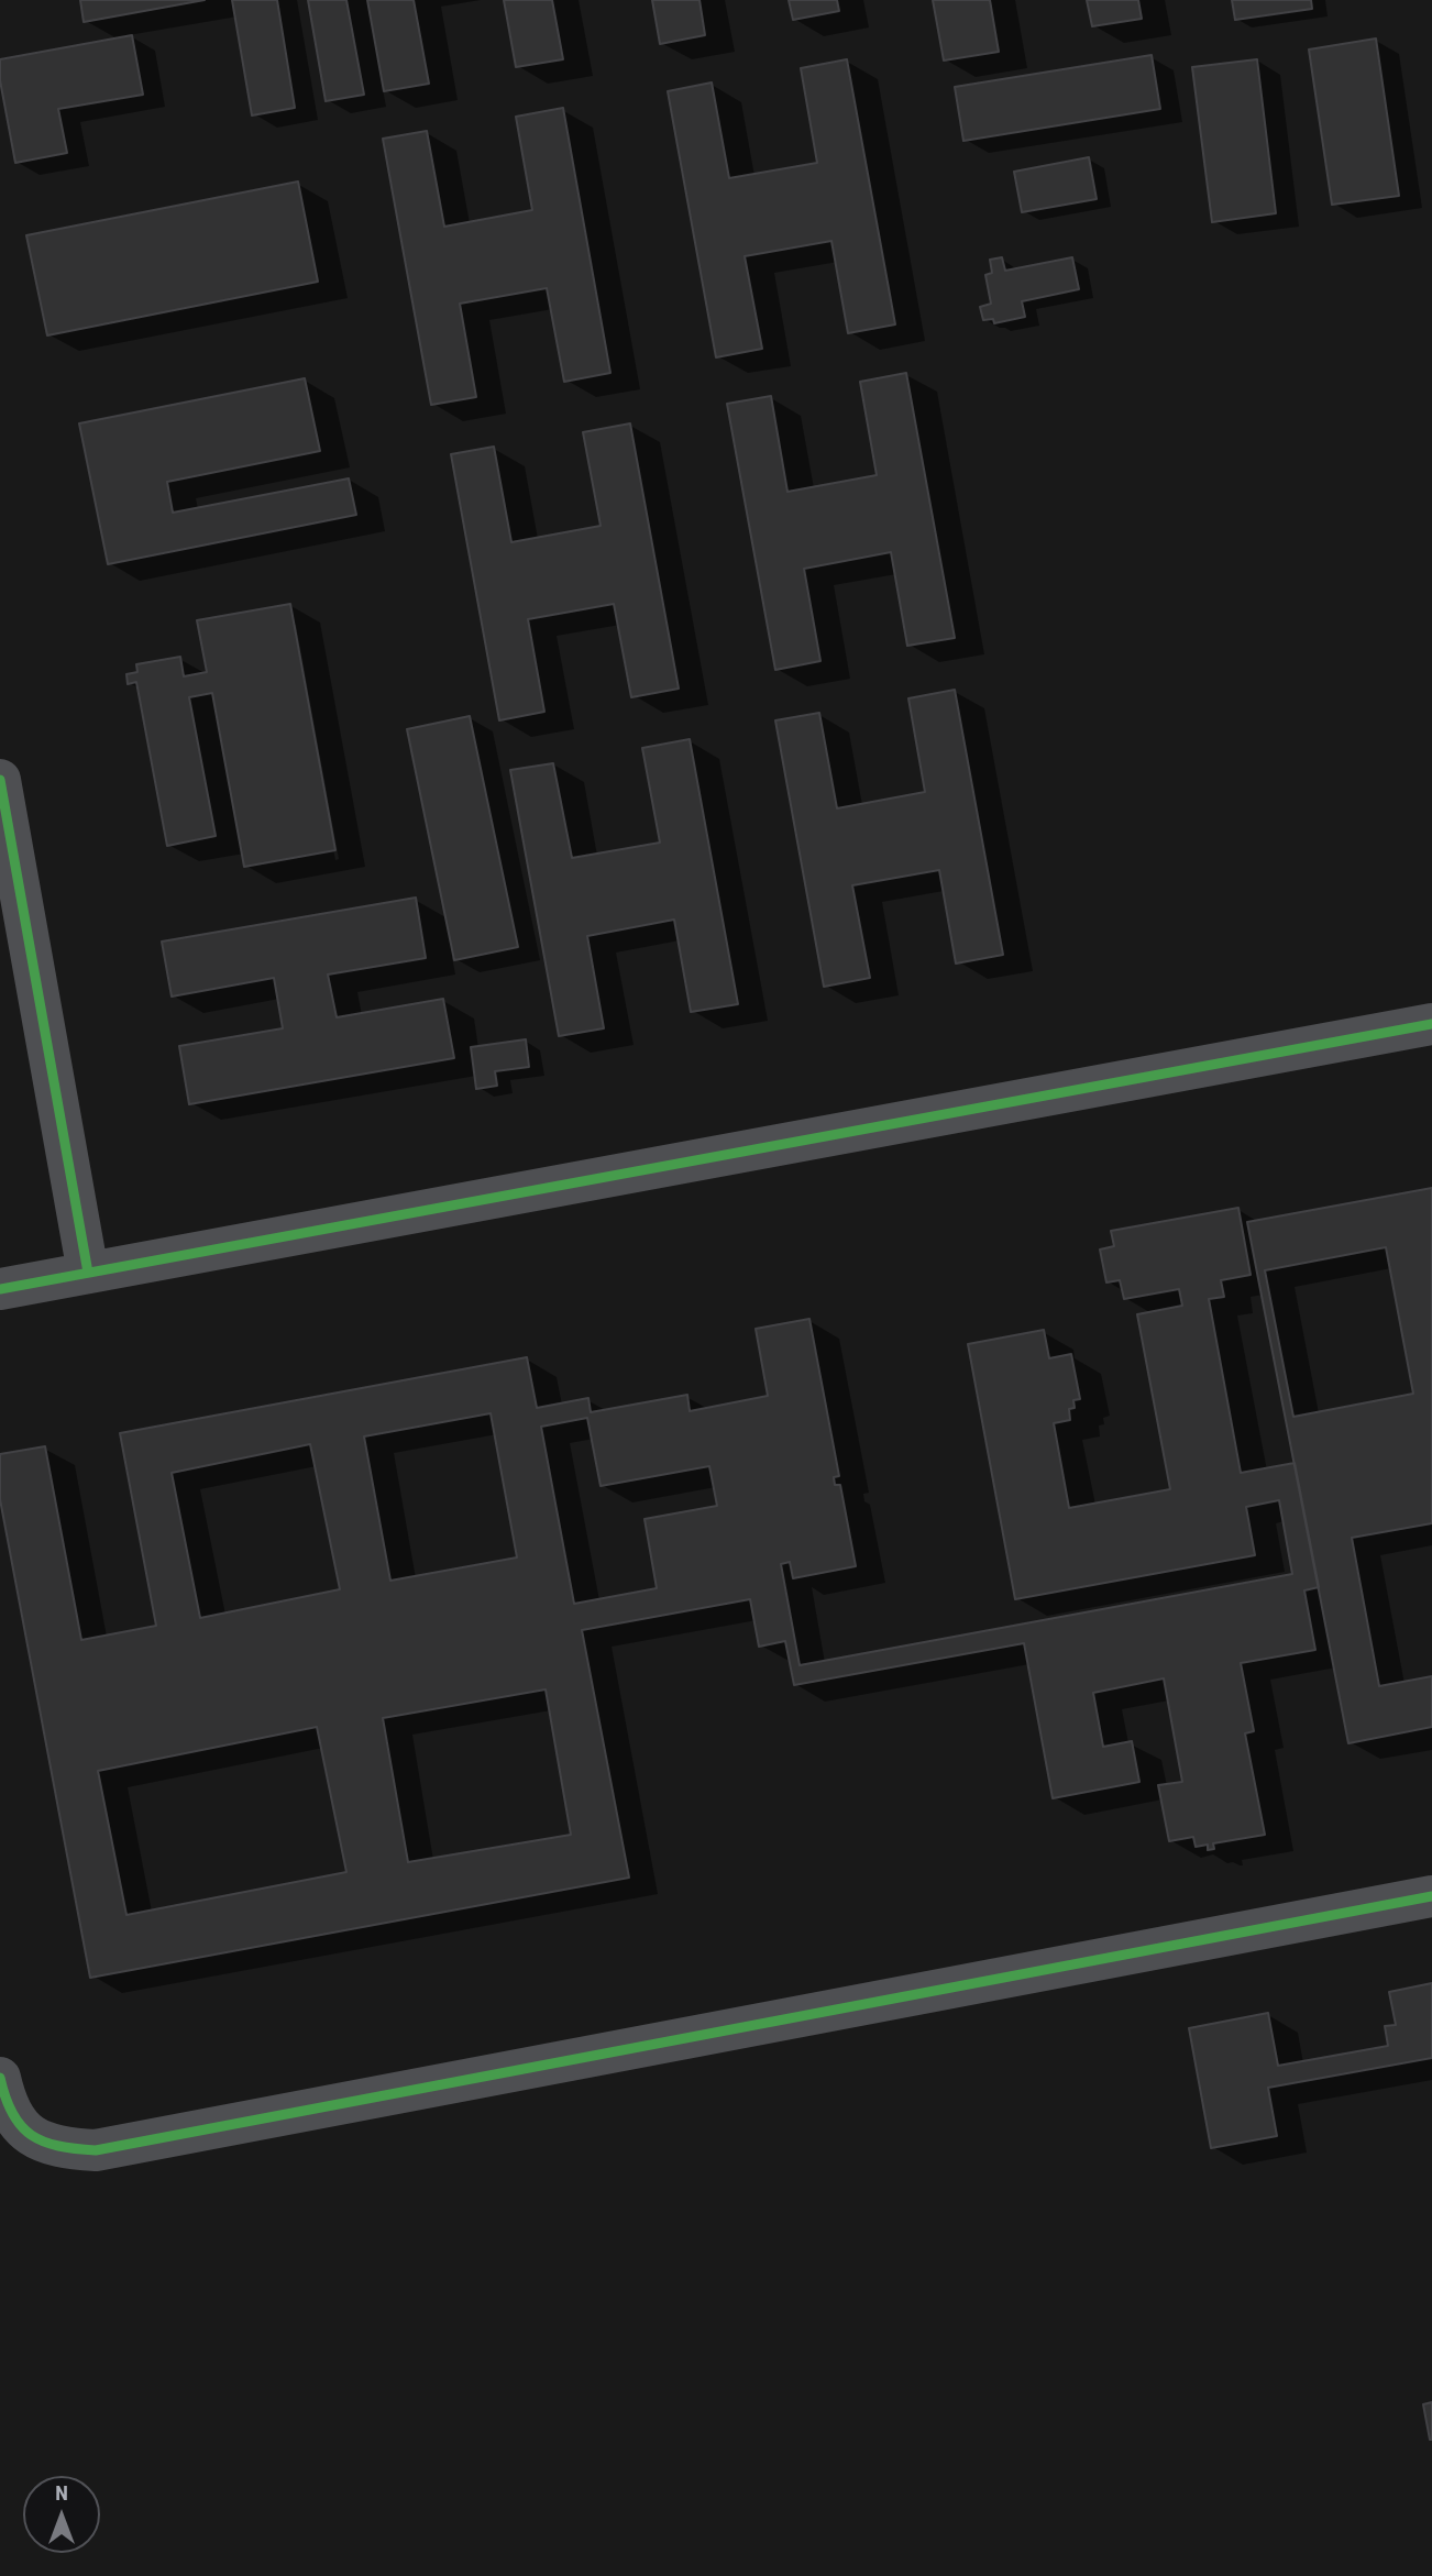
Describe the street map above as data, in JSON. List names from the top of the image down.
{
  "north": "top"
}
